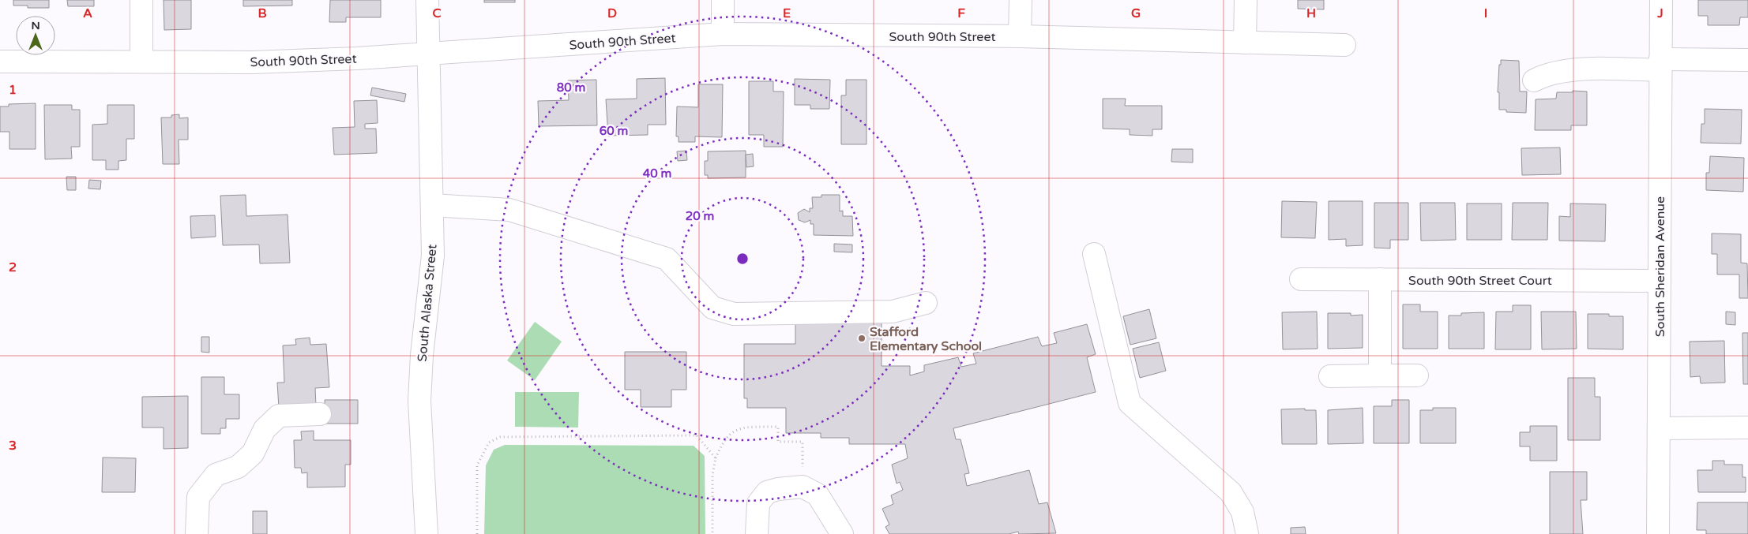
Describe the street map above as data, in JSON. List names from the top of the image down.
{
  "streets": {
    "street": [
      "South 90th Street",
      "South Sheridan Avenue",
      "South 90th Street Court",
      "South Alaska Street"
    ]
  },
  "crossings": [
    ["South 90th Street", "South Alaska Street"],
    ["South Sheridan Avenue", "South 90th Street Court"]
  ],
  "places": ["Stafford Elementary School"],
  "north": "top",
  "grid": {
    "columns": [
      "A",
      "B",
      "C",
      "D",
      "E",
      "F",
      "G",
      "H",
      "I",
      "J"
    ],
    "rows": ["1", "2", "3"]
  },
  "rings": [
    "80 m",
    "60 m",
    "40 m",
    "20 m"
  ]
}
